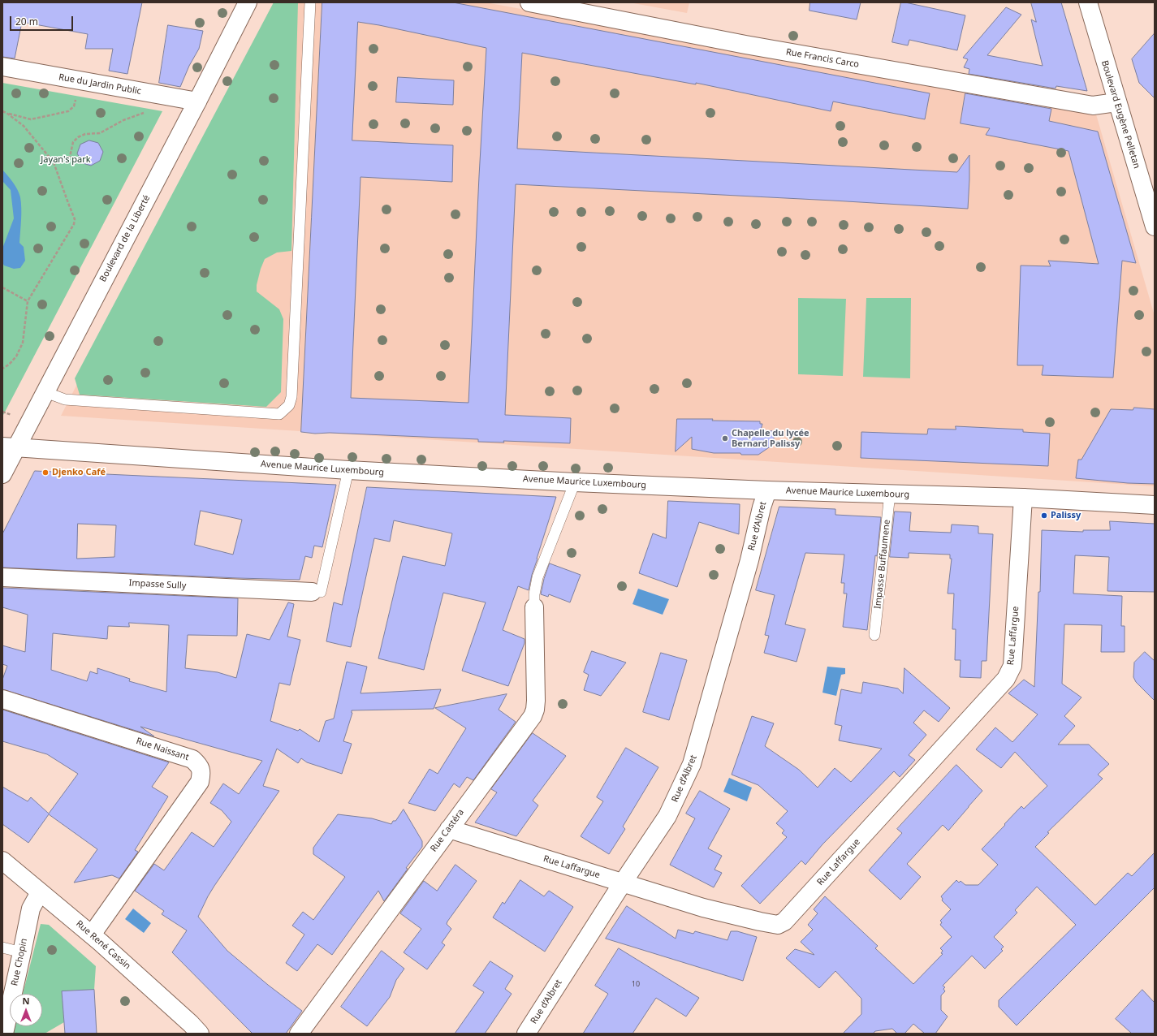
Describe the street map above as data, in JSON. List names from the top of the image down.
{
  "streets": {
    "street": [
      "Rue Francis Carco",
      "Rue du Jardin Public",
      "Boulevard Eugène Pelletan",
      "Boulevard de la Liberté",
      "Avenue Maurice Luxembourg",
      "Rue d’Albret",
      "Impasse Sully",
      "Rue Laffargue",
      "Rue Naissant",
      "Rue Castéra",
      "Rue René Cassin",
      "Rue Chopin"
    ],
    "lane": ["Impasse Buffaumene"]
  },
  "crossings": [
    ["Rue Francis Carco", "Boulevard Eugène Pelletan"],
    ["Rue du Jardin Public", "Boulevard de la Liberté"],
    ["Boulevard de la Liberté", "Avenue Maurice Luxembourg"],
    ["Avenue Maurice Luxembourg", "Rue d’Albret"],
    ["Avenue Maurice Luxembourg", "Impasse Buffaumene"],
    ["Avenue Maurice Luxembourg", "Rue Laffargue"],
    ["Rue d’Albret", "Rue Laffargue"],
    ["Rue Laffargue", "Rue Castéra"],
    ["Rue Naissant", "Rue René Cassin"],
    ["Rue René Cassin", "Rue Chopin"]
  ],
  "parks": ["Jayan's park"],
  "places": ["Chapelle du lycée Bernard Palissy", "Djenko Café", "Palissy"],
  "house_numbers": ["10"],
  "scale_bar": "20 m",
  "north": "top"
}
